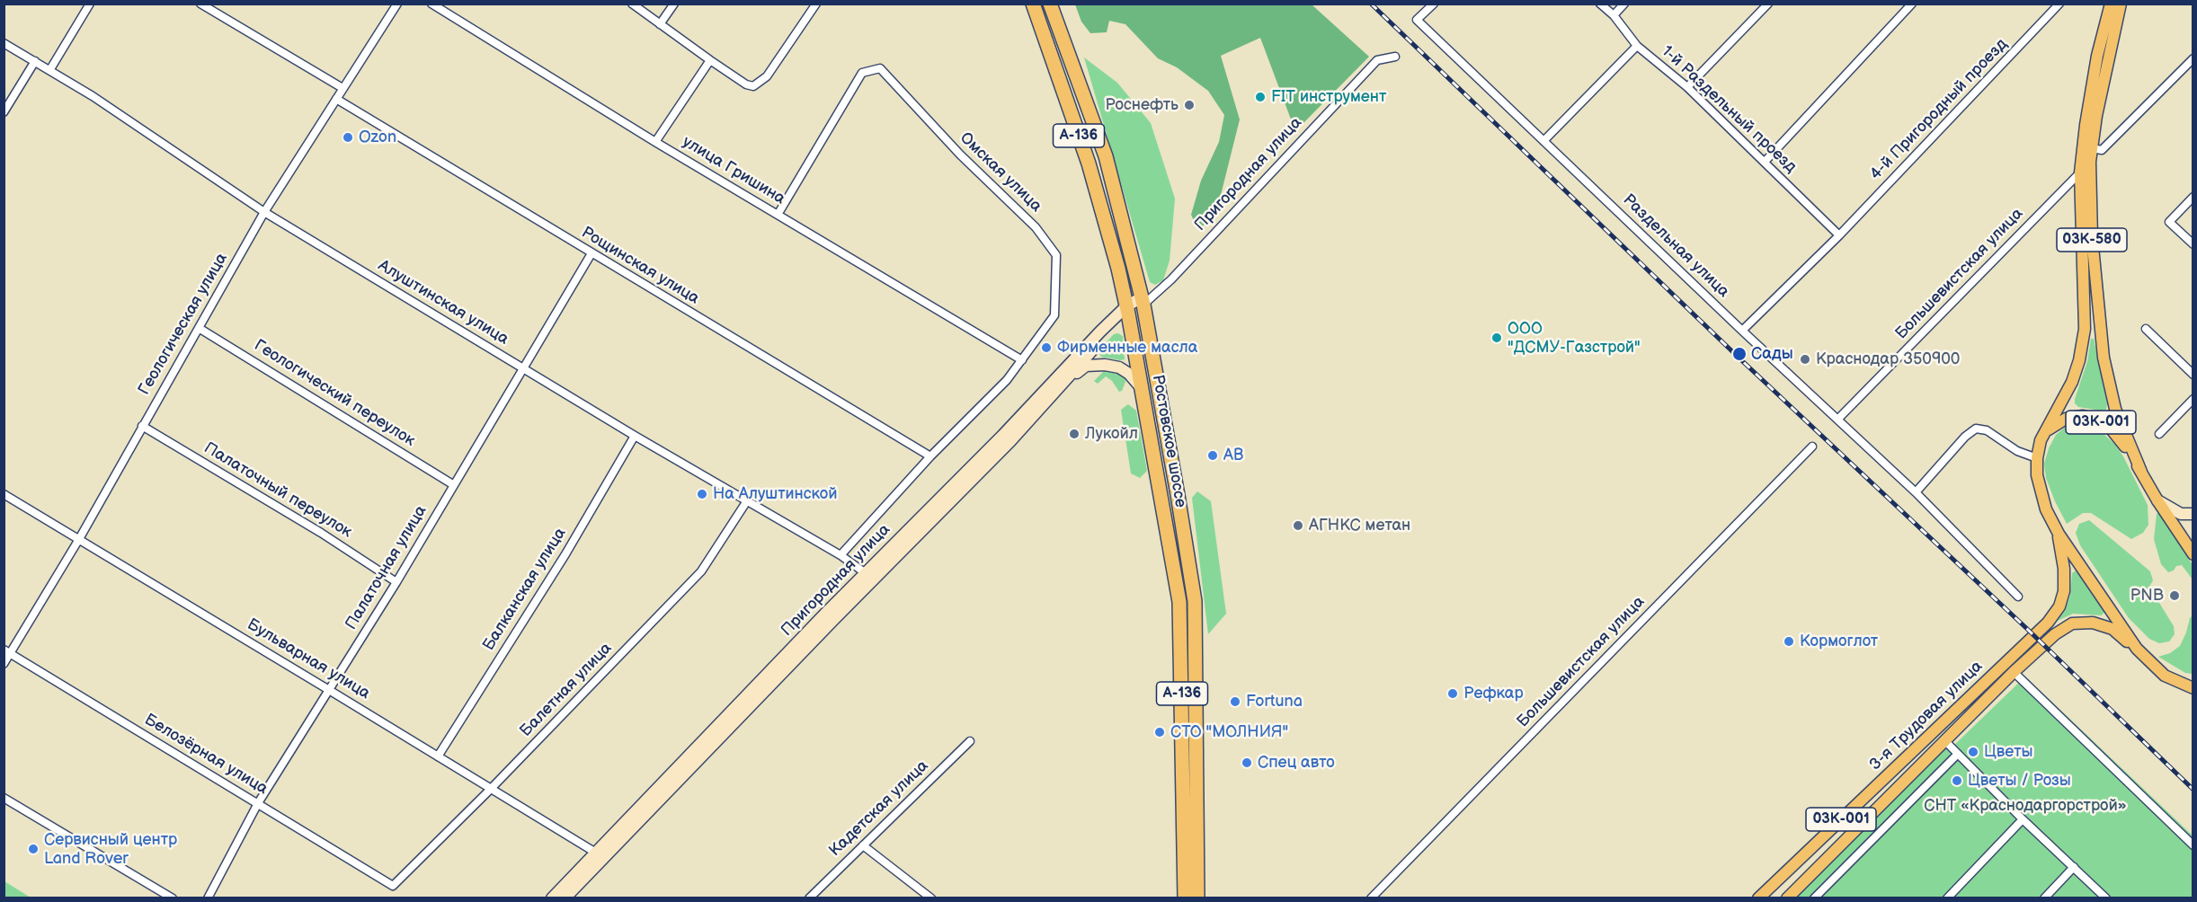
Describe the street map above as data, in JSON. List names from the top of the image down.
{
  "streets": {
    "highway": ["А-136", "Ростовское шоссе"],
    "main road": ["03К-580", "03К-001", "3-я Трудовая улица"],
    "street": [
      "1-й Раздельный проезд",
      "4-й Пригородный проезд",
      "улица Гришина",
      "Омская улица",
      "Пригородная улица",
      "Раздельная улица",
      "Рощинская улица",
      "Большевистская улица",
      "Алуштинская улица",
      "Геологическая улица",
      "Геологический переулок",
      "Палаточный переулок",
      "Палаточная улица",
      "Балканская улица",
      "Бульварная улица",
      "Балетная улица",
      "Белозёрная улица",
      "Кадетская улица"
    ]
  },
  "crossings": [
    ["1-й Раздельный проезд", "4-й Пригородный проезд"],
    ["4-й Пригородный проезд", "Раздельная улица"],
    ["улица Гришина", "Омская улица"],
    ["улица Гришина", "Пригородная улица"],
    ["Омская улица", "Пригородная улица"],
    ["Пригородная улица", "Рощинская улица"],
    ["Пригородная улица", "Алуштинская улица"],
    ["Пригородная улица", "Ростовское шоссе"],
    ["Пригородная улица", "Бульварная улица"],
    ["03К-580", "Большевистская улица"],
    ["03К-580", "03К-001"],
    ["Раздельная улица", "Большевистская улица"],
    ["Рощинская улица", "Геологическая улица"],
    ["Рощинская улица", "Палаточная улица"],
    ["Алуштинская улица", "Геологическая улица"],
    ["Алуштинская улица", "Палаточная улица"],
    ["Алуштинская улица", "Балканская улица"],
    ["Алуштинская улица", "Балетная улица"],
    ["Геологическая улица", "Геологический переулок"],
    ["Геологическая улица", "Палаточный переулок"],
    ["Геологическая улица", "Бульварная улица"],
    ["Геологическая улица", "Белозёрная улица"],
    ["Геологический переулок", "Палаточная улица"],
    ["03К-001", "3-я Трудовая улица"],
    ["Палаточный переулок", "Палаточная улица"],
    ["Палаточная улица", "Бульварная улица"],
    ["Палаточная улица", "Белозёрная улица"],
    ["Балканская улица", "Бульварная улица"],
    ["Бульварная улица", "Балетная улица"],
    ["Балетная улица", "Белозёрная улица"]
  ],
  "parks": ["СНТ «Краснодаргорстрой»"],
  "places": [
    "FIT инструмент",
    "Роснефть",
    "Ozon",
    "ООО \"ДСМУ-Газстрой\"",
    "Фирменные масла",
    "Сады",
    "Краснодар 350900",
    "Лукойл",
    "АВ",
    "На Алуштинской",
    "АГНКС метан",
    "PNB",
    "Кормоглот",
    "Рефкар",
    "Fortuna",
    "СТО \"МОЛНИЯ\"",
    "Цветы",
    "Спец авто",
    "Цветы / Розы",
    "Сервисный центр Land Rover"
  ]
}
